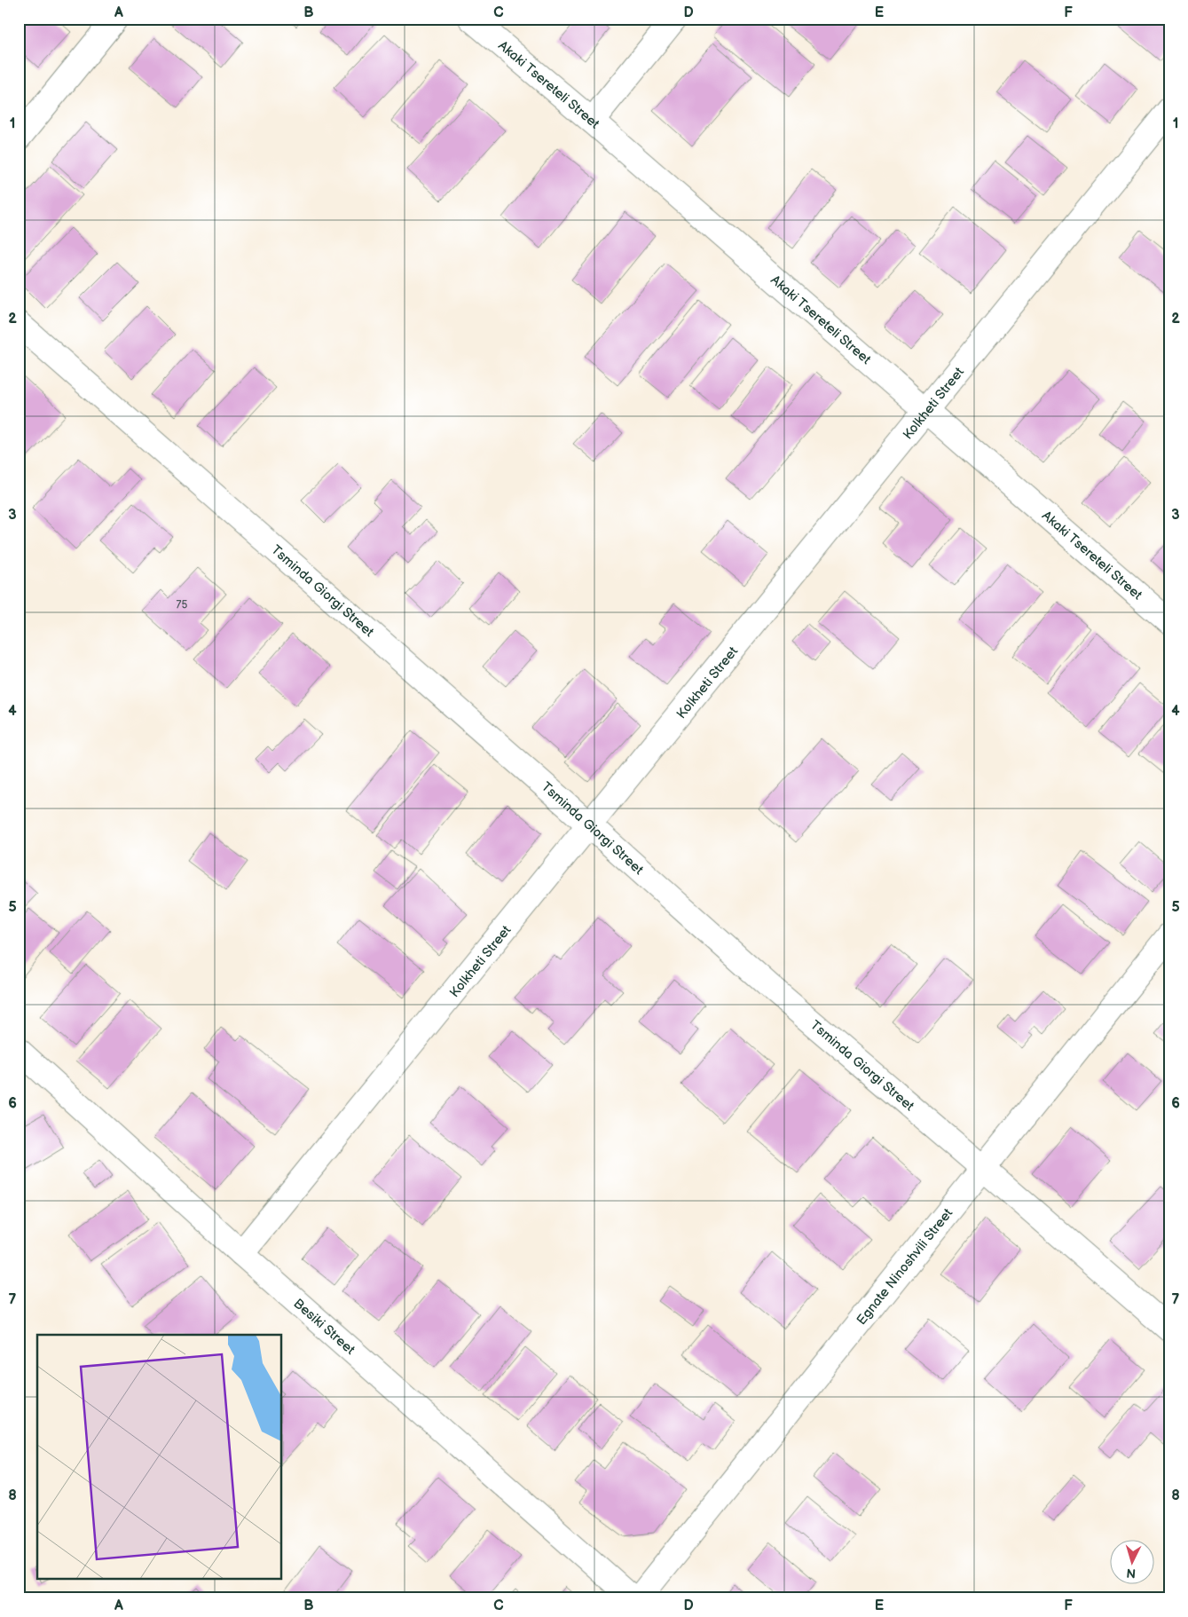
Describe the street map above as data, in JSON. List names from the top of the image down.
{
  "streets": {
    "street": [
      "Akaki Tsereteli Street",
      "Kolkheti Street",
      "Tsminda Giorgi Street",
      "Egnate Ninoshvili Street",
      "Besiki Street"
    ]
  },
  "crossings": [
    ["Akaki Tsereteli Street", "Kolkheti Street"],
    ["Kolkheti Street", "Tsminda Giorgi Street"],
    ["Kolkheti Street", "Besiki Street"],
    ["Tsminda Giorgi Street", "Egnate Ninoshvili Street"]
  ],
  "house_numbers": ["75"],
  "north": "bottom",
  "grid": {
    "columns": [
      "A",
      "B",
      "C",
      "D",
      "E",
      "F"
    ],
    "rows": [
      "1",
      "2",
      "3",
      "4",
      "5",
      "6",
      "7",
      "8"
    ]
  }
}
